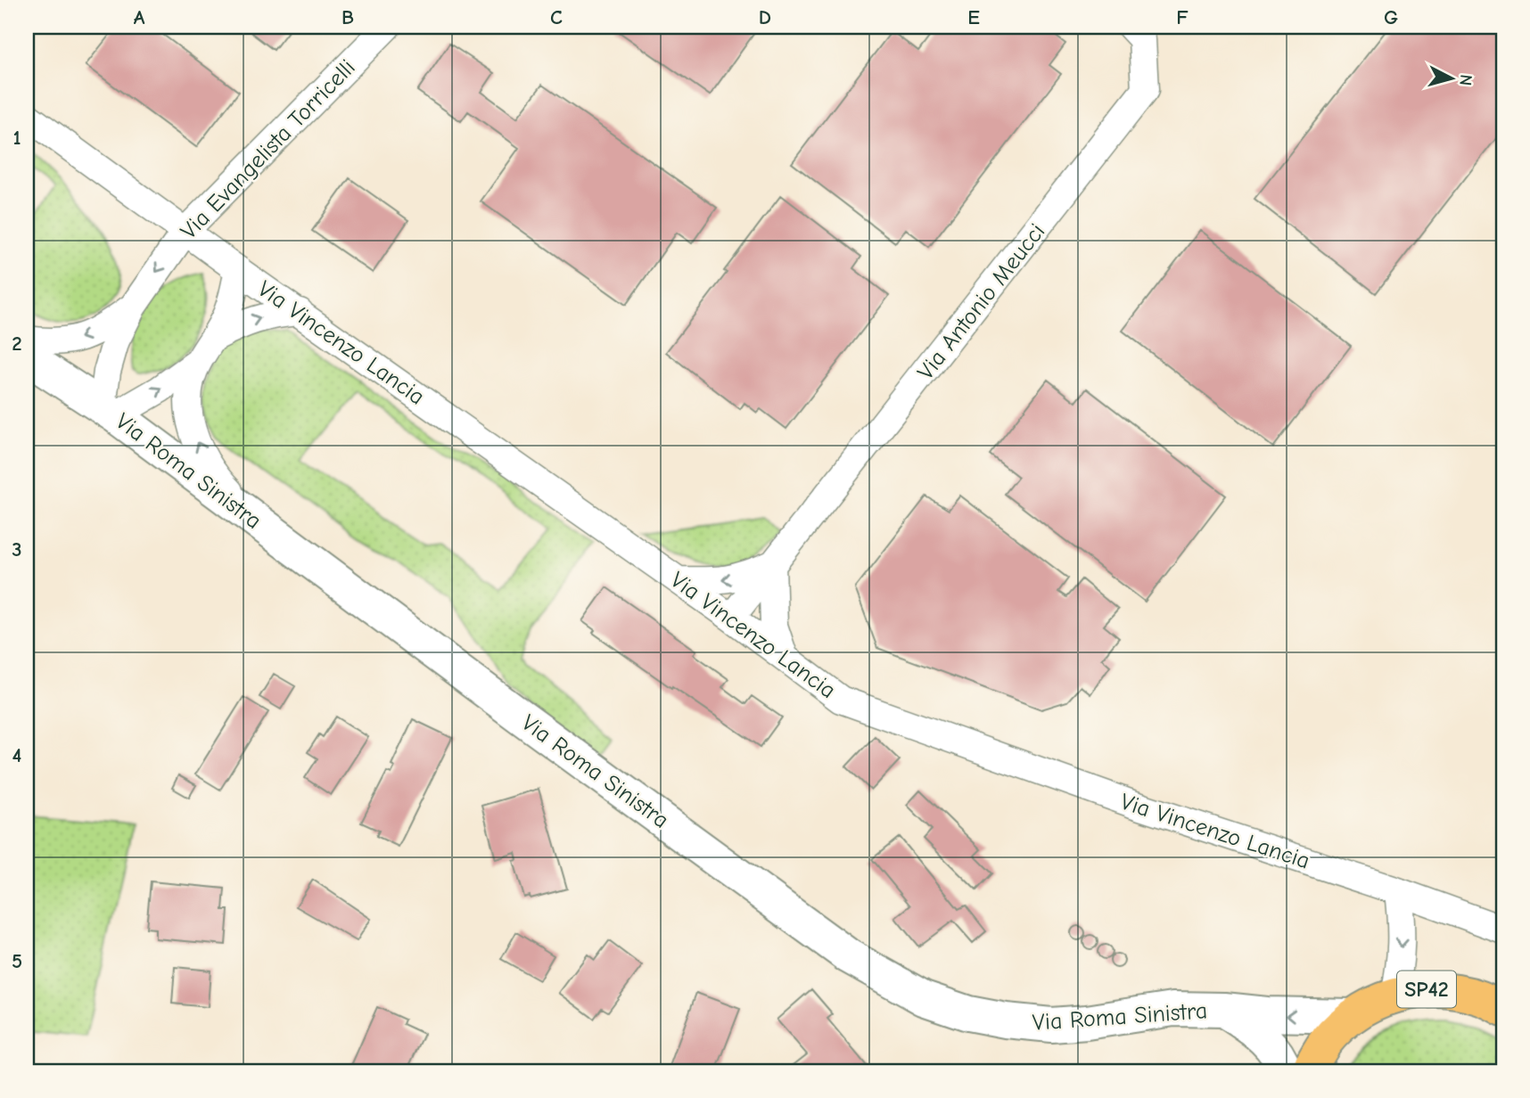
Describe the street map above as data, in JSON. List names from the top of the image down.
{
  "streets": {
    "main road": ["Via Roma Sinistra", "SP42"],
    "street": ["Via Evangelista Torricelli", "Via Antonio Meucci", "Via Vincenzo Lancia"]
  },
  "crossings": [
    ["Via Evangelista Torricelli", "Via Vincenzo Lancia"],
    ["Via Evangelista Torricelli", "Via Roma Sinistra"],
    ["Via Antonio Meucci", "Via Vincenzo Lancia"]
  ],
  "north": "right",
  "grid": {
    "columns": [
      "A",
      "B",
      "C",
      "D",
      "E",
      "F",
      "G"
    ],
    "rows": [
      "1",
      "2",
      "3",
      "4",
      "5"
    ]
  }
}
